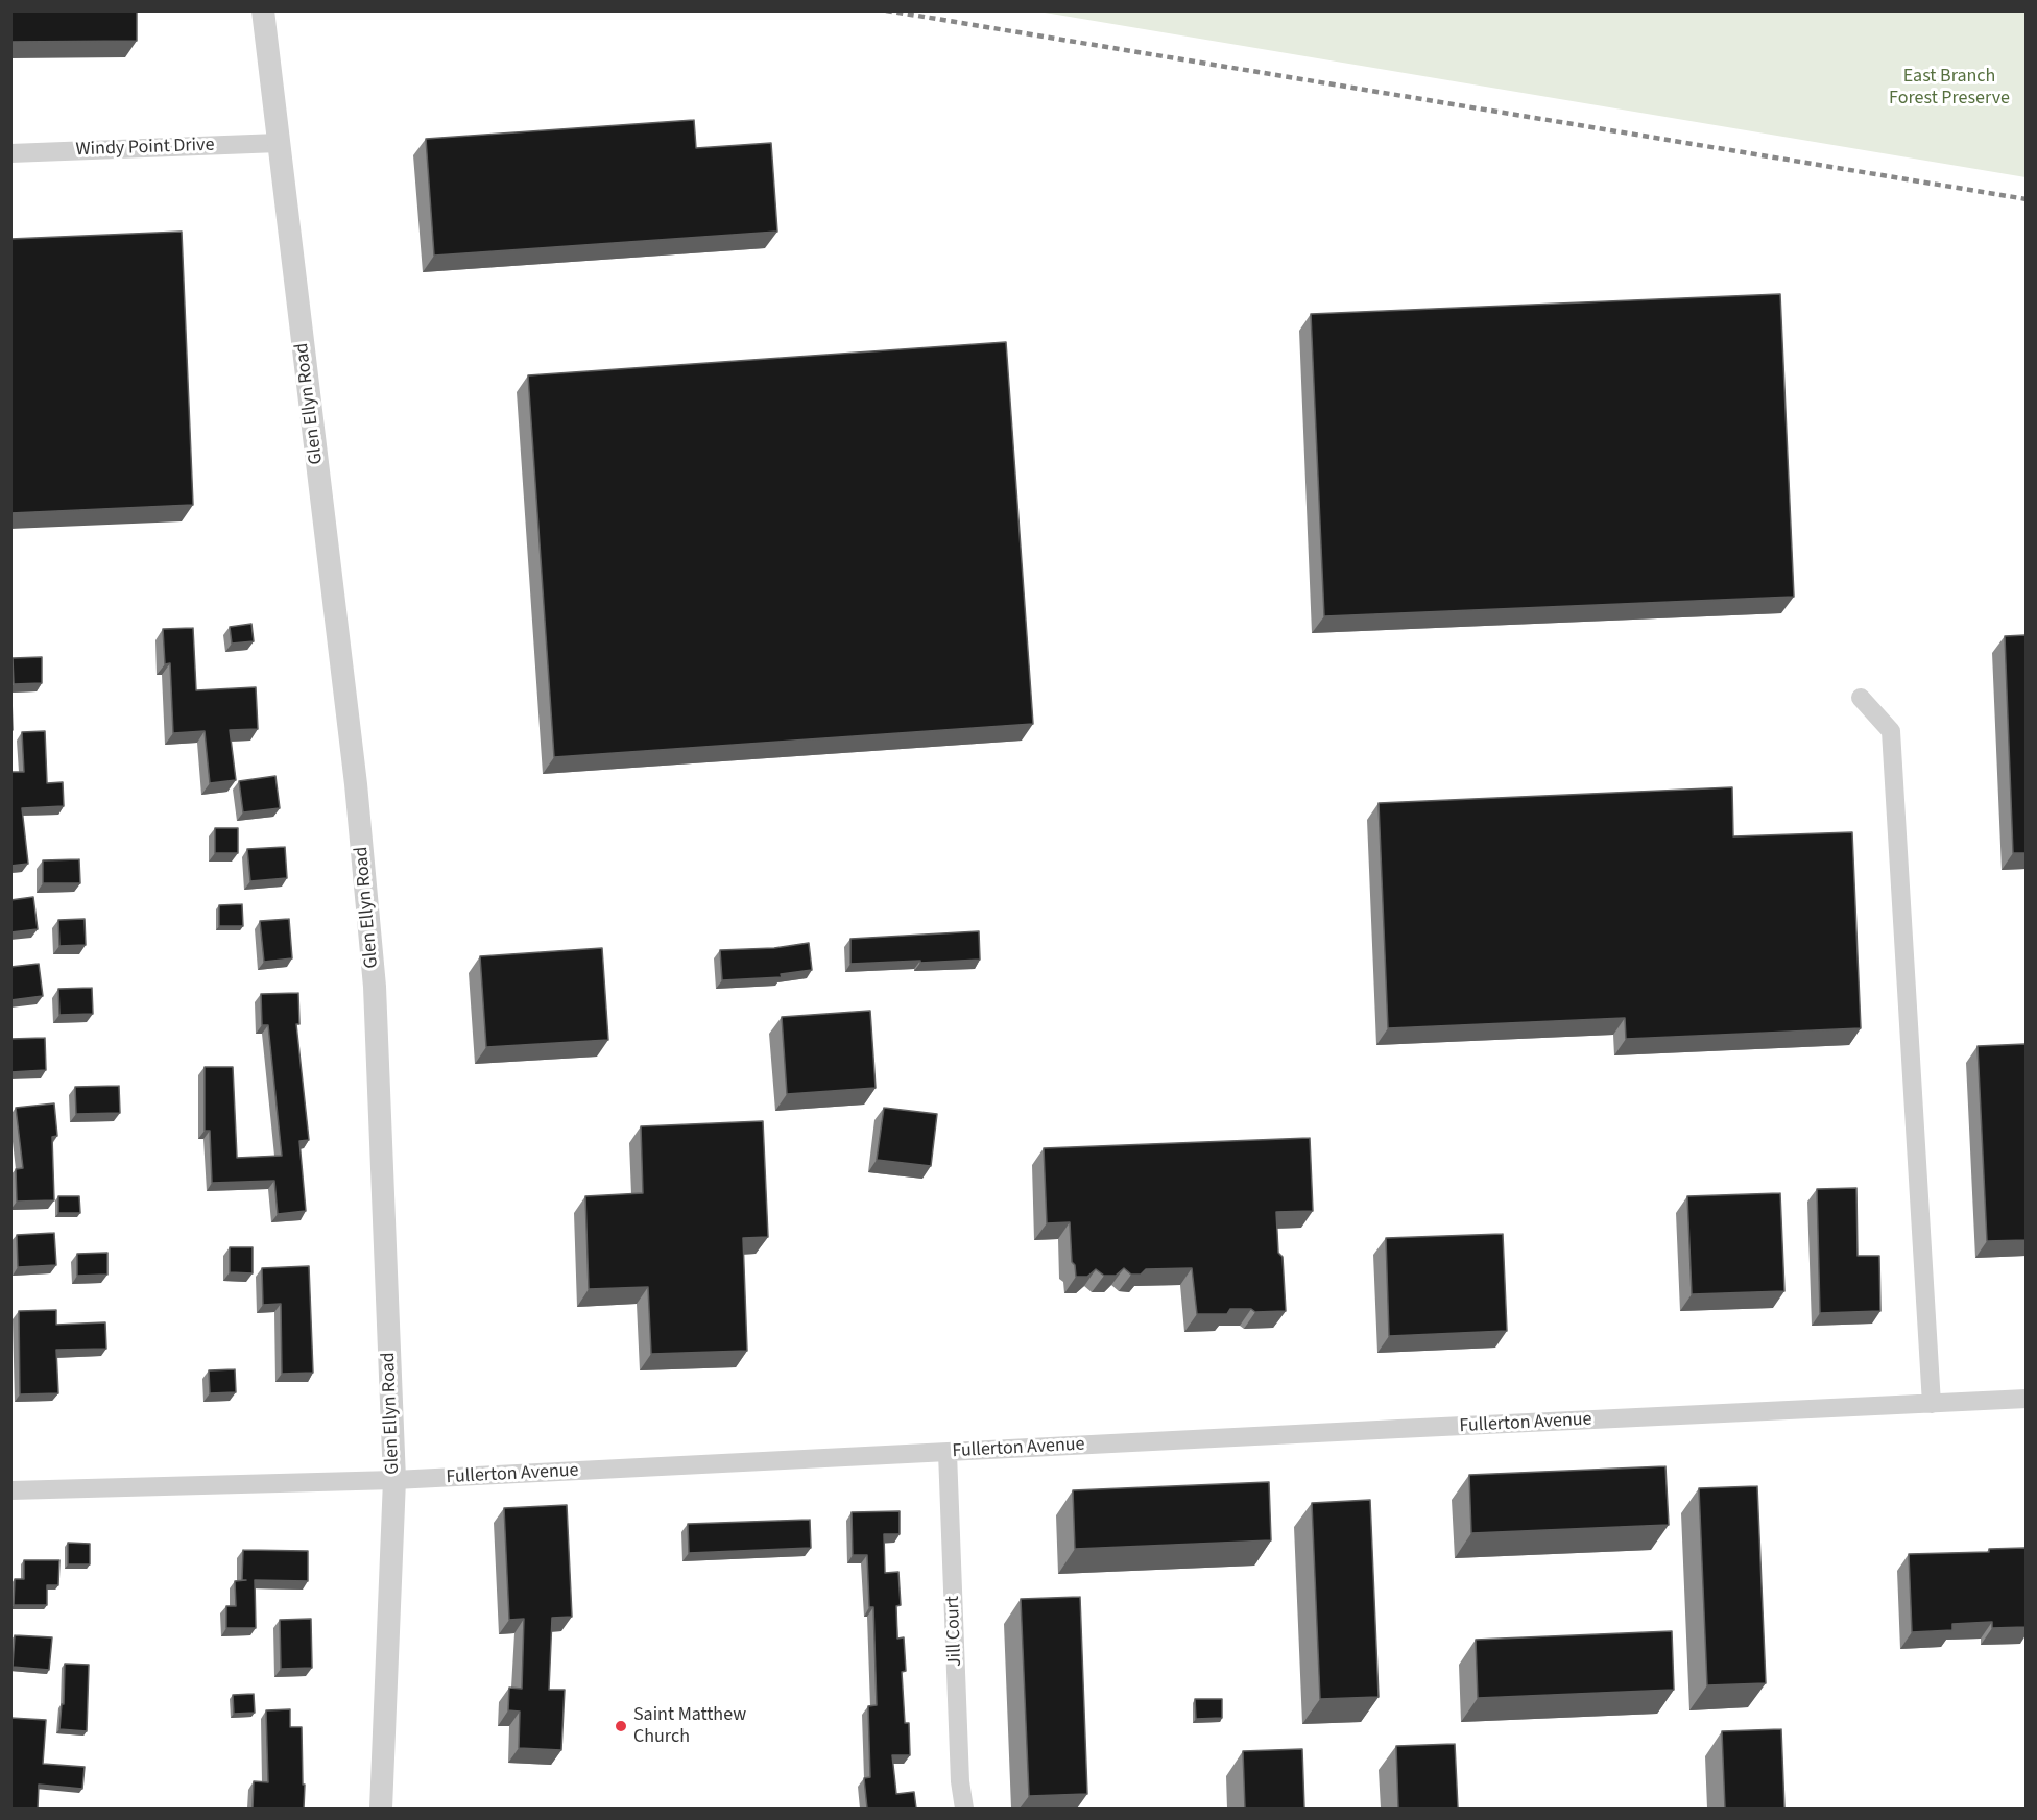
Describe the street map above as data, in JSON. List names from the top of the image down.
{
  "streets": {
    "street": [
      "Windy Point Drive",
      "Glen Ellyn Road",
      "Fullerton Avenue",
      "Jill Court"
    ]
  },
  "crossings": [
    ["Windy Point Drive", "Glen Ellyn Road"],
    ["Glen Ellyn Road", "Fullerton Avenue"],
    ["Fullerton Avenue", "Jill Court"]
  ],
  "parks": ["East Branch Forest Preserve"],
  "places": ["Saint Matthew Church"]
}
